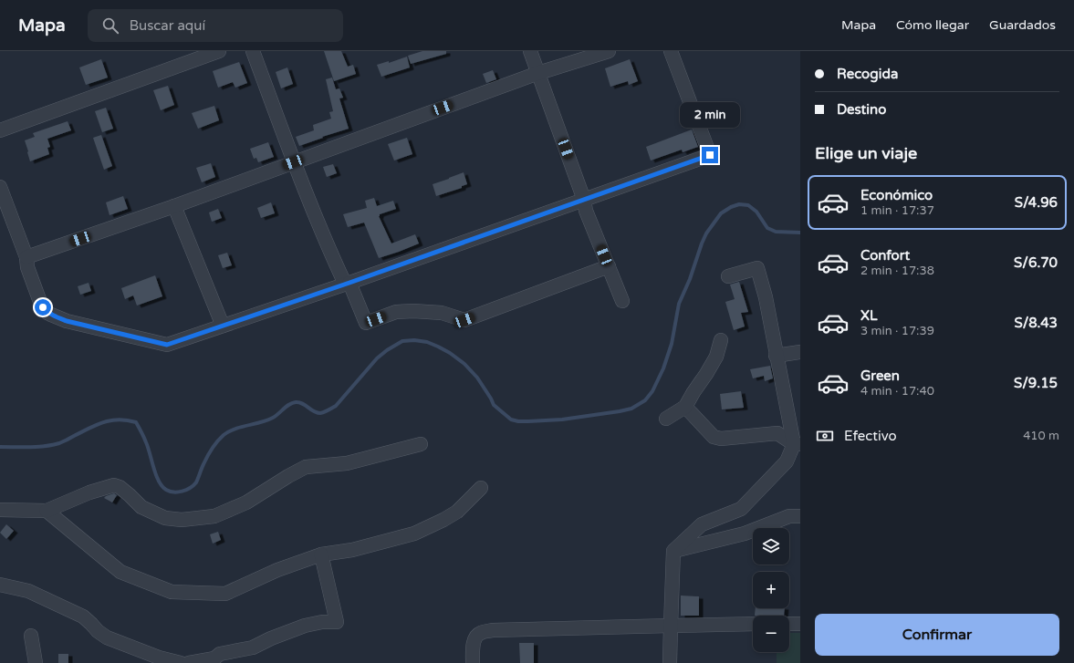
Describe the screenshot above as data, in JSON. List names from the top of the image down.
{
  "page": {
    "header": "Mapa",
    "search": "Buscar aquí",
    "nav": ["Mapa", "Cómo llegar", "Guardados"],
    "banner": ["Recogida", "Destino"],
    "bubble": "2 min",
    "heading": "Elige un viaje",
    "list": [
      {
        "name": "Económico",
        "note": "1 min · 17:37",
        "value": "S/4.96"
      },
      {
        "name": "Confort",
        "note": "2 min · 17:38",
        "value": "S/6.70"
      },
      {
        "name": "XL",
        "note": "3 min · 17:39",
        "value": "S/8.43"
      },
      {
        "name": "Green",
        "note": "4 min · 17:40",
        "value": "S/9.15"
      }
    ],
    "pay": ["Efectivo", "410 m"],
    "map_buttons": ["+", "−"],
    "buttons": "Confirmar"
  }
}
